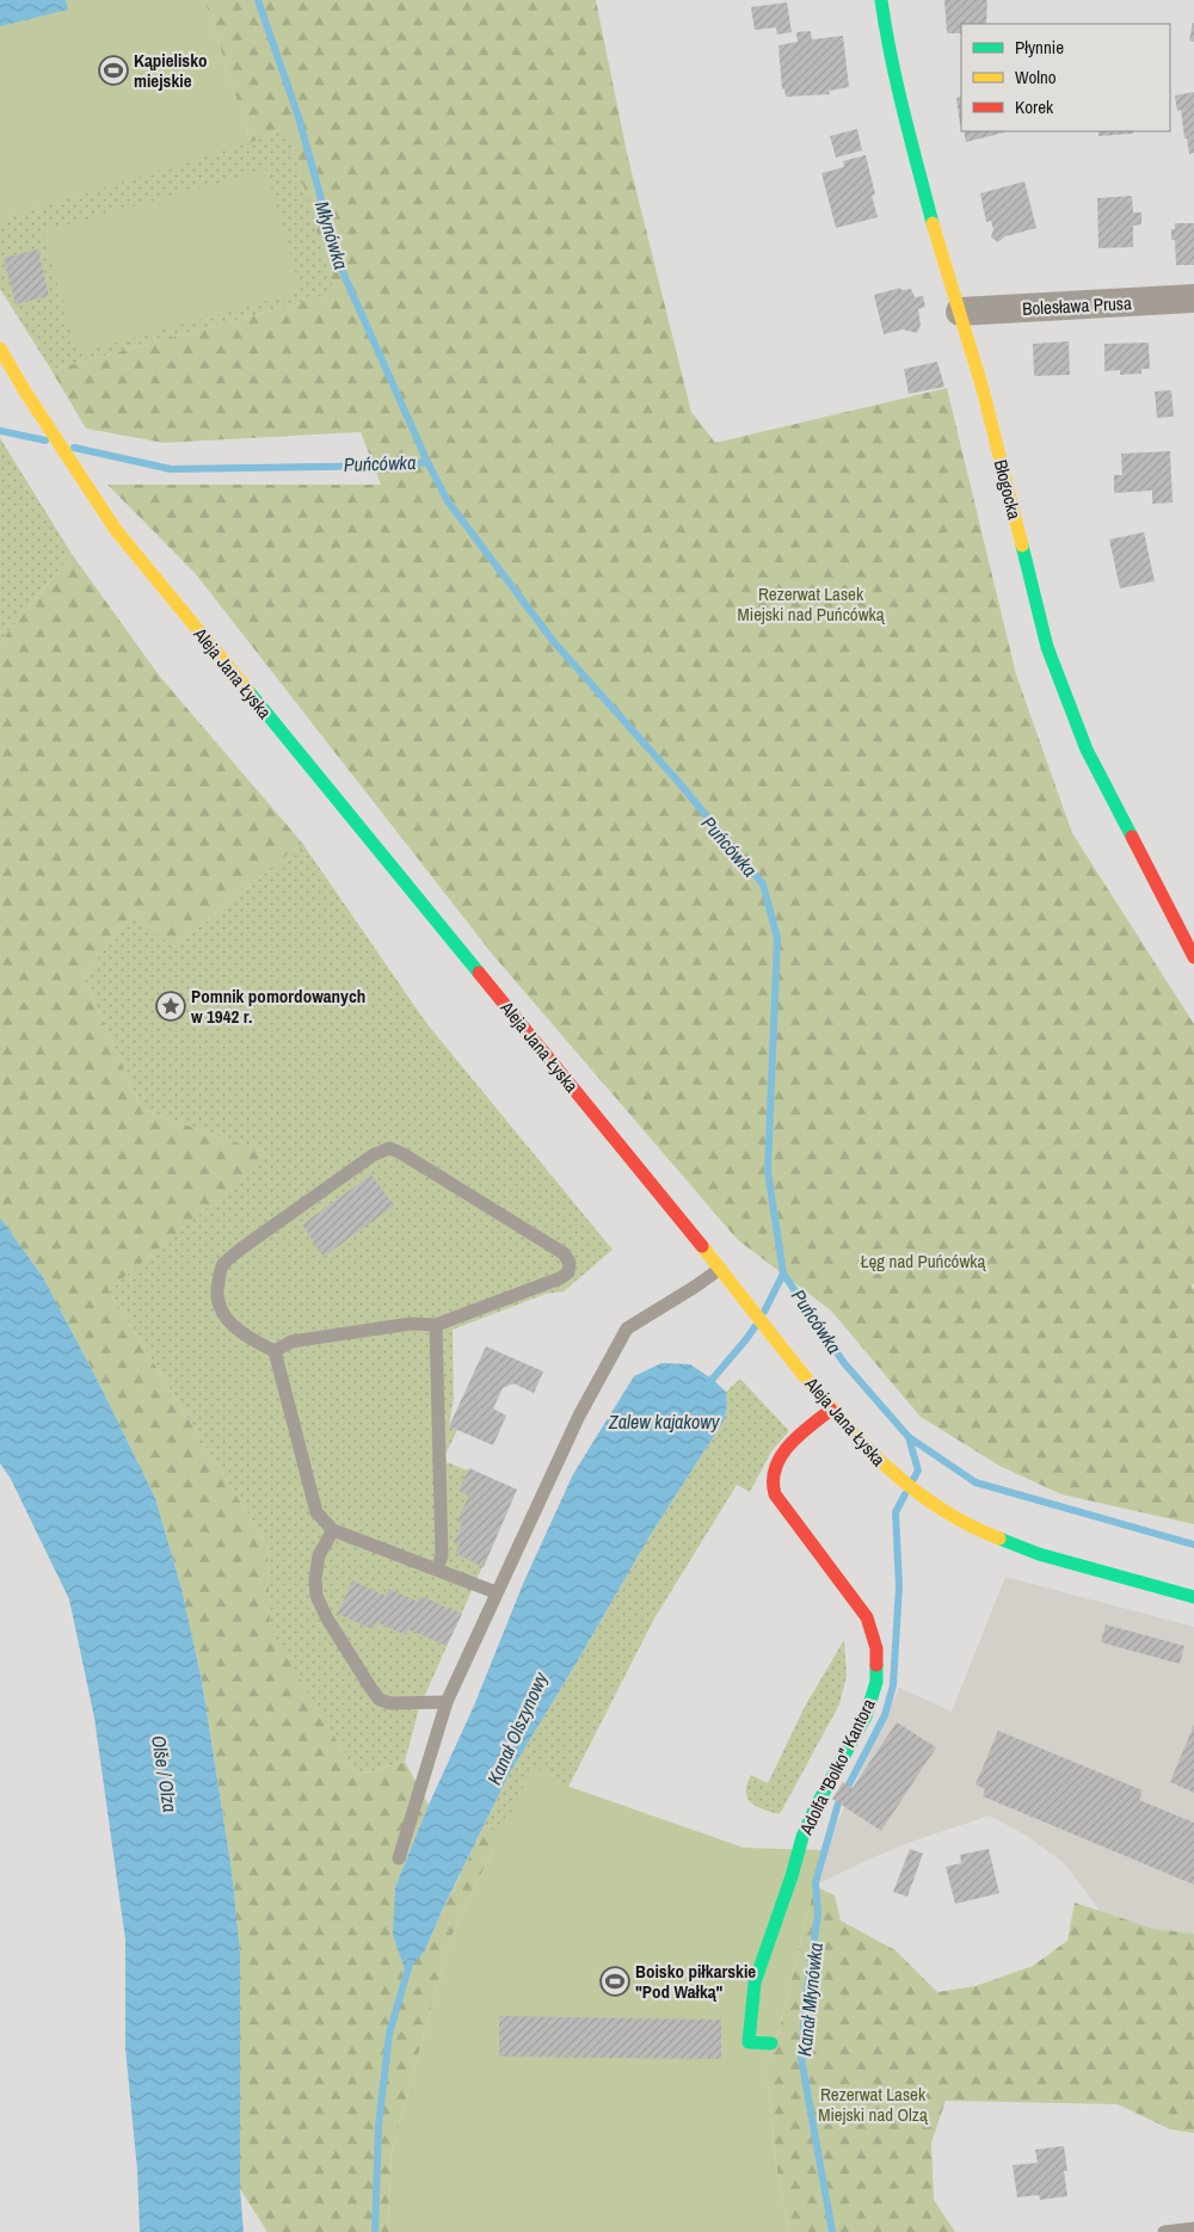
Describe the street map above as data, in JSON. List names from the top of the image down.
{
  "streets": {
    "street": [
      "Bolesława Prusa",
      "Błogocka",
      "Aleja Jana Łyska",
      "Adolfa \"Bolko\" Kantora"
    ]
  },
  "crossings": [
    ["Bolesława Prusa", "Błogocka"],
    ["Aleja Jana Łyska", "Adolfa \"Bolko\" Kantora"]
  ],
  "water": [
    "Młynówka",
    "Puńcówka",
    "Zalew kajakowy",
    "Kanał Olszynowy",
    "Olše / Olza",
    "Kanał Młynówka"
  ],
  "parks": ["Rezerwat Lasek Miejski nad Puńcówką", "Łęg nad Puńcówką", "Rezerwat Lasek Miejski nad Olzą"],
  "places": {
    "sports": ["Kąpielisko miejskie", "Boisko piłkarskie \"Pod Wałką\""],
    "place": ["Pomnik pomordowanych w 1942 r."]
  },
  "legend": ["Płynnie", "Wolno", "Korek"]
}
